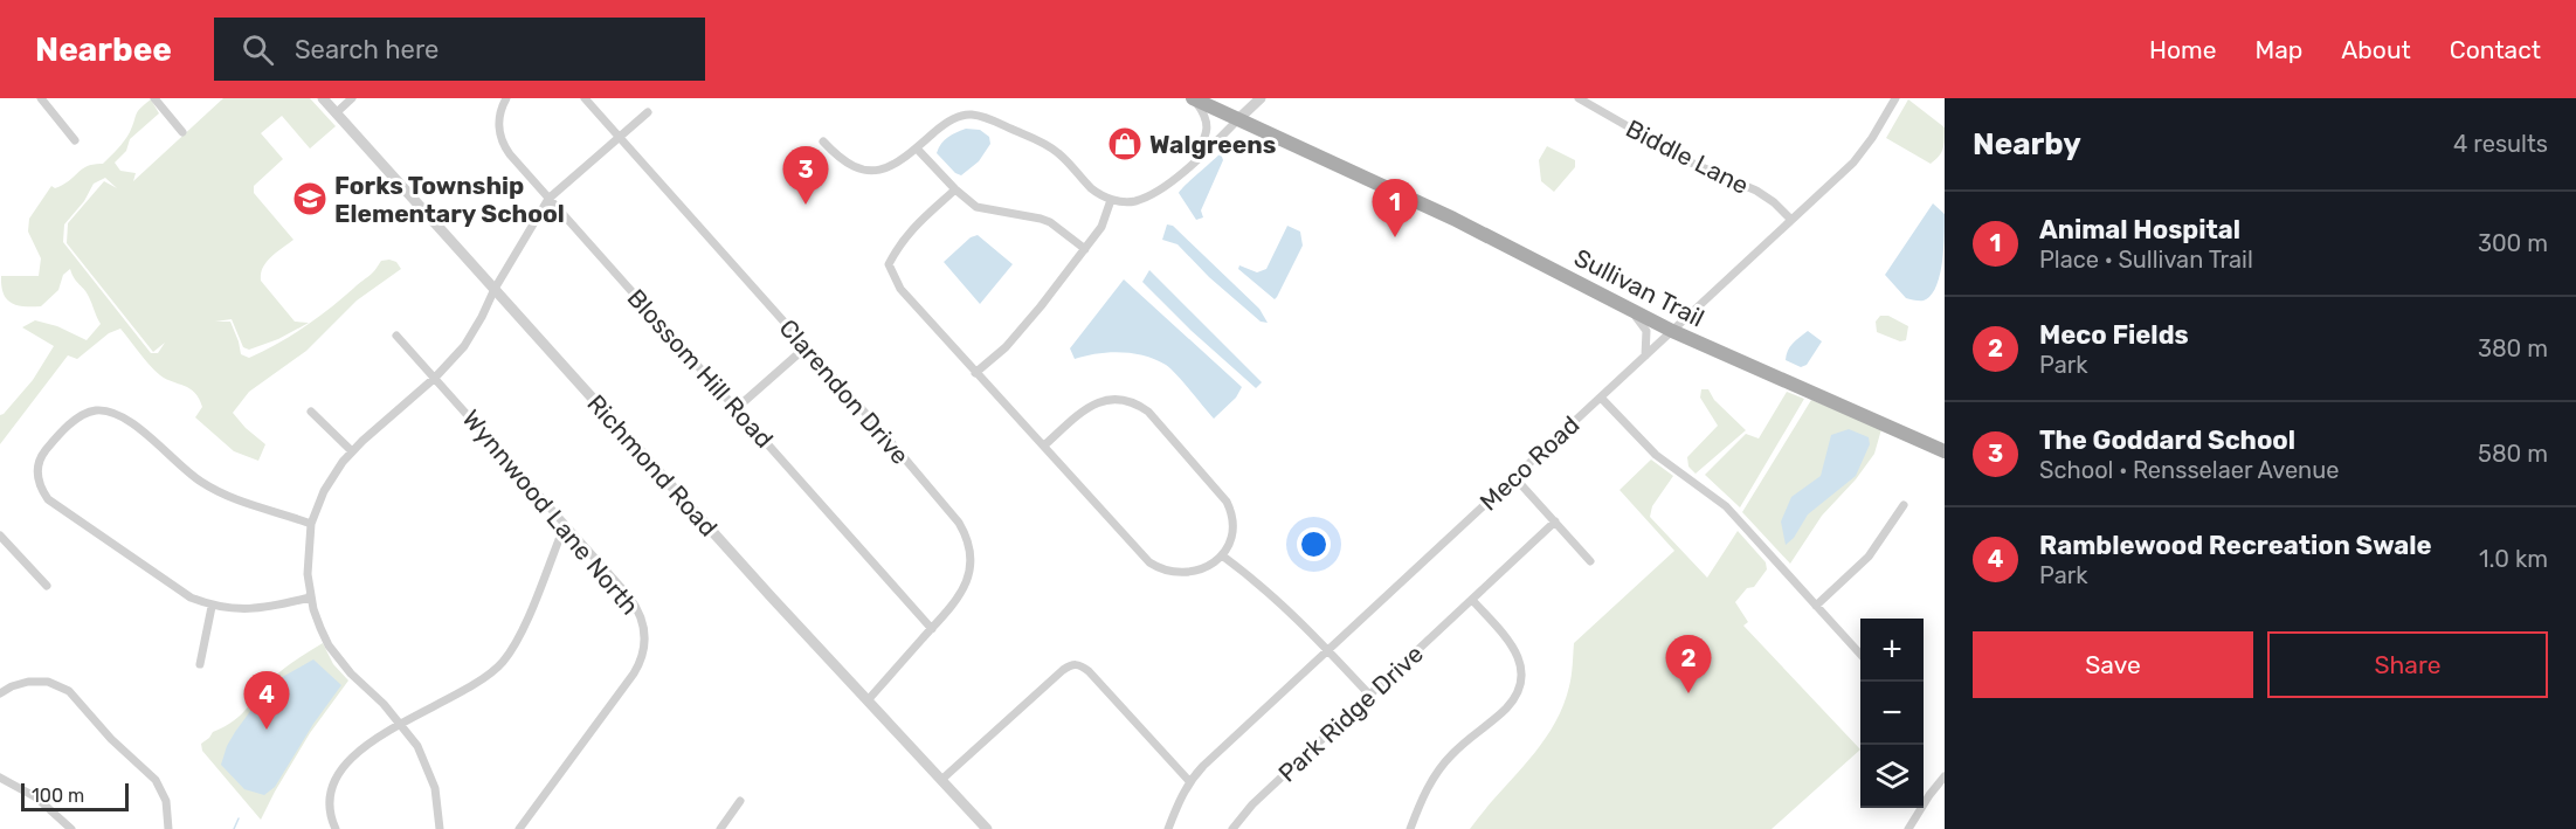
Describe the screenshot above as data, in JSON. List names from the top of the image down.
{
  "streets": {
    "main road": ["Sullivan Trail"],
    "street": [
      "Biddle Lane",
      "Blossom Hill Road",
      "Clarendon Drive",
      "Meco Road",
      "Richmond Road",
      "Wynnwood Lane North",
      "Park Ridge Drive"
    ]
  },
  "crossings": [
    ["Biddle Lane", "Meco Road"],
    ["Sullivan Trail", "Meco Road"],
    ["Blossom Hill Road", "Clarendon Drive"],
    ["Clarendon Drive", "Richmond Road"]
  ],
  "places": {
    "shop": ["Walgreens"],
    "school or university": ["Forks Township Elementary School"]
  },
  "scale_bar": "100 m",
  "page": {
    "header": "Nearbee",
    "search": "Search here",
    "nav": [
      "Home",
      "Map",
      "About",
      "Contact"
    ],
    "heading": ["Nearby", "4 results"],
    "pins": [
      "3",
      "1",
      "2",
      "4"
    ],
    "list": [
      {
        "mark": "1",
        "name": "Animal Hospital",
        "note": "Place · Sullivan Trail",
        "value": "300 m"
      },
      {
        "mark": "2",
        "name": "Meco Fields",
        "note": "Park",
        "value": "380 m"
      },
      {
        "mark": "3",
        "name": "The Goddard School",
        "note": "School · Rensselaer Avenue",
        "value": "580 m"
      },
      {
        "mark": "4",
        "name": "Ramblewood Recreation Swale",
        "note": "Park",
        "value": "1.0 km"
      }
    ],
    "buttons": ["Save", "Share"],
    "map_buttons": ["+", "−"],
    "scale": "100 m"
  }
}
